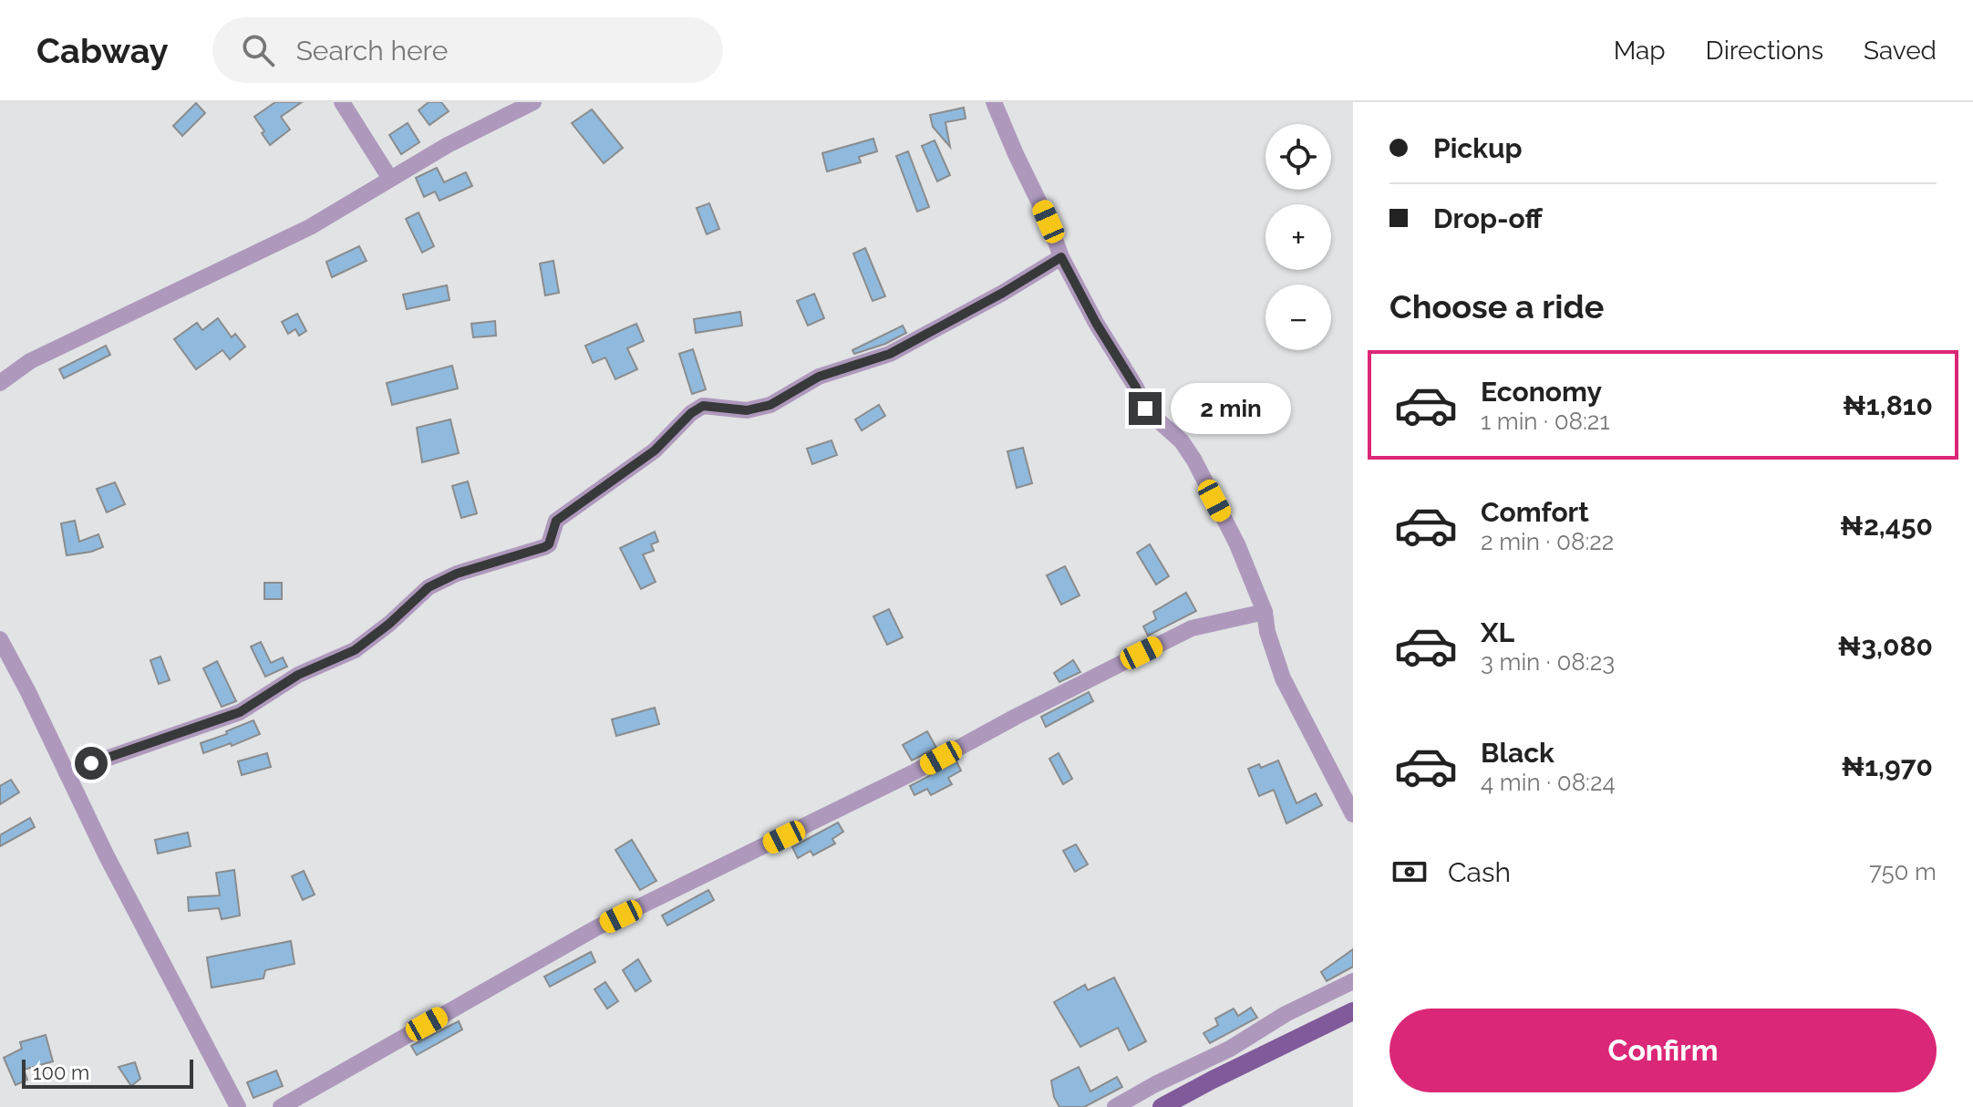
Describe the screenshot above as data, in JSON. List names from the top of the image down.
{
  "scale_bar": "100 m",
  "page": {
    "header": "Cabway",
    "search": "Search here",
    "nav": ["Map", "Directions", "Saved"],
    "banner": ["Pickup", "Drop-off"],
    "map_buttons": ["+", "−"],
    "heading": "Choose a ride",
    "list": [
      {
        "name": "Economy",
        "note": "1 min · 08:21",
        "value": "₦1,810"
      },
      {
        "name": "Comfort",
        "note": "2 min · 08:22",
        "value": "₦2,450"
      },
      {
        "name": "XL",
        "note": "3 min · 08:23",
        "value": "₦3,080"
      },
      {
        "name": "Black",
        "note": "4 min · 08:24",
        "value": "₦1,970"
      }
    ],
    "bubble": "2 min",
    "pay": ["Cash", "750 m"],
    "buttons": "Confirm",
    "scale": "100 m"
  }
}
